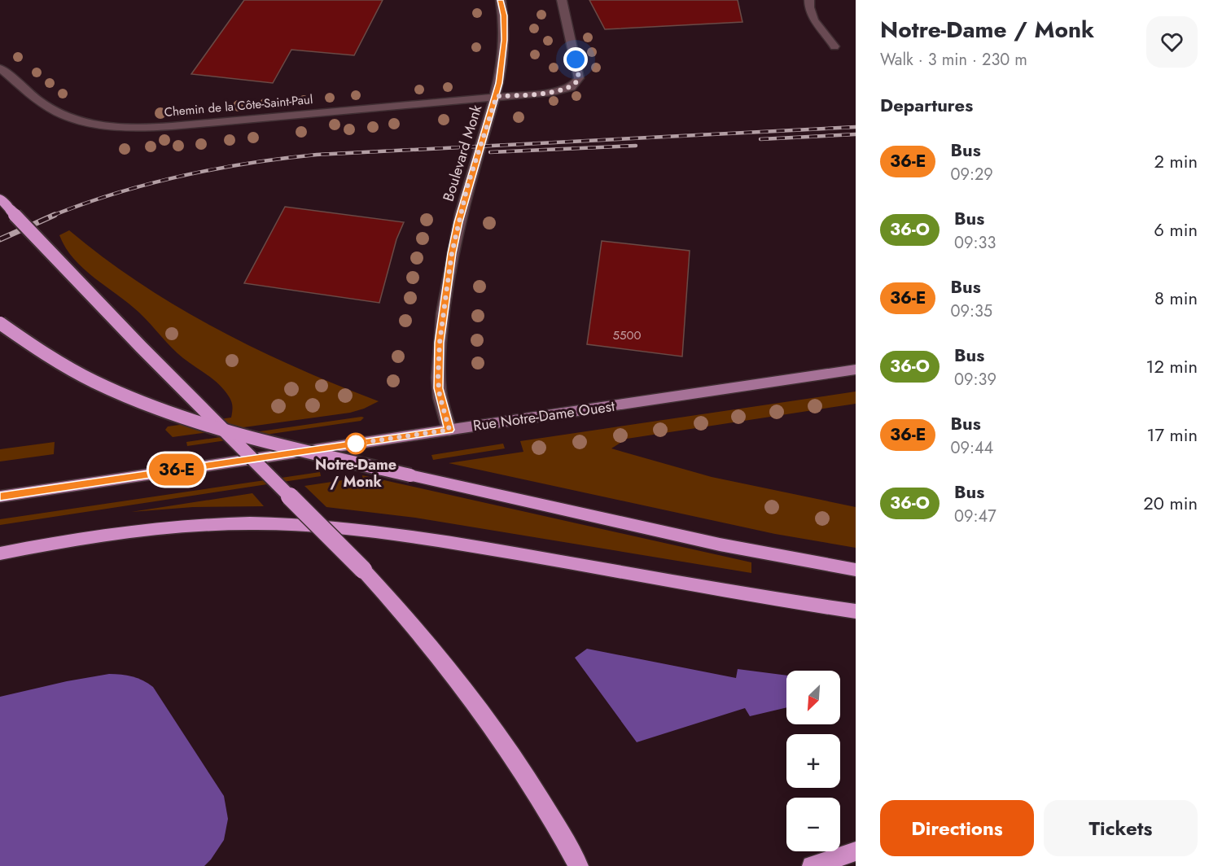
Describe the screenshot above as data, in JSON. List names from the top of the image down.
{
  "streets": {
    "main road": ["Rue Notre-Dame Ouest"],
    "street": ["Chemin de la Côte-Saint-Paul", "Boulevard Monk"]
  },
  "crossings": [
    ["Chemin de la Côte-Saint-Paul", "Boulevard Monk"],
    ["Boulevard Monk", "Rue Notre-Dame Ouest"]
  ],
  "places": ["Notre-Dame / Monk"],
  "lines": ["bus line 36-E"],
  "house_numbers": ["5500"],
  "north": "bottom left",
  "page": {
    "on_map": "36-E",
    "heading": [
      ["Notre-Dame / Monk", "Walk · 3 min · 230 m"],
      "Departures"
    ],
    "list": [
      {
        "mark": "36-E",
        "name": "Bus",
        "note": "09:29",
        "value": "2 min"
      },
      {
        "mark": "36-O",
        "name": "Bus",
        "note": "09:33",
        "value": "6 min"
      },
      {
        "mark": "36-E",
        "name": "Bus",
        "note": "09:35",
        "value": "8 min"
      },
      {
        "mark": "36-O",
        "name": "Bus",
        "note": "09:39",
        "value": "12 min"
      },
      {
        "mark": "36-E",
        "name": "Bus",
        "note": "09:44",
        "value": "17 min"
      },
      {
        "mark": "36-O",
        "name": "Bus",
        "note": "09:47",
        "value": "20 min"
      }
    ],
    "map_buttons": ["+", "−"],
    "buttons": ["Directions", "Tickets"]
  }
}
